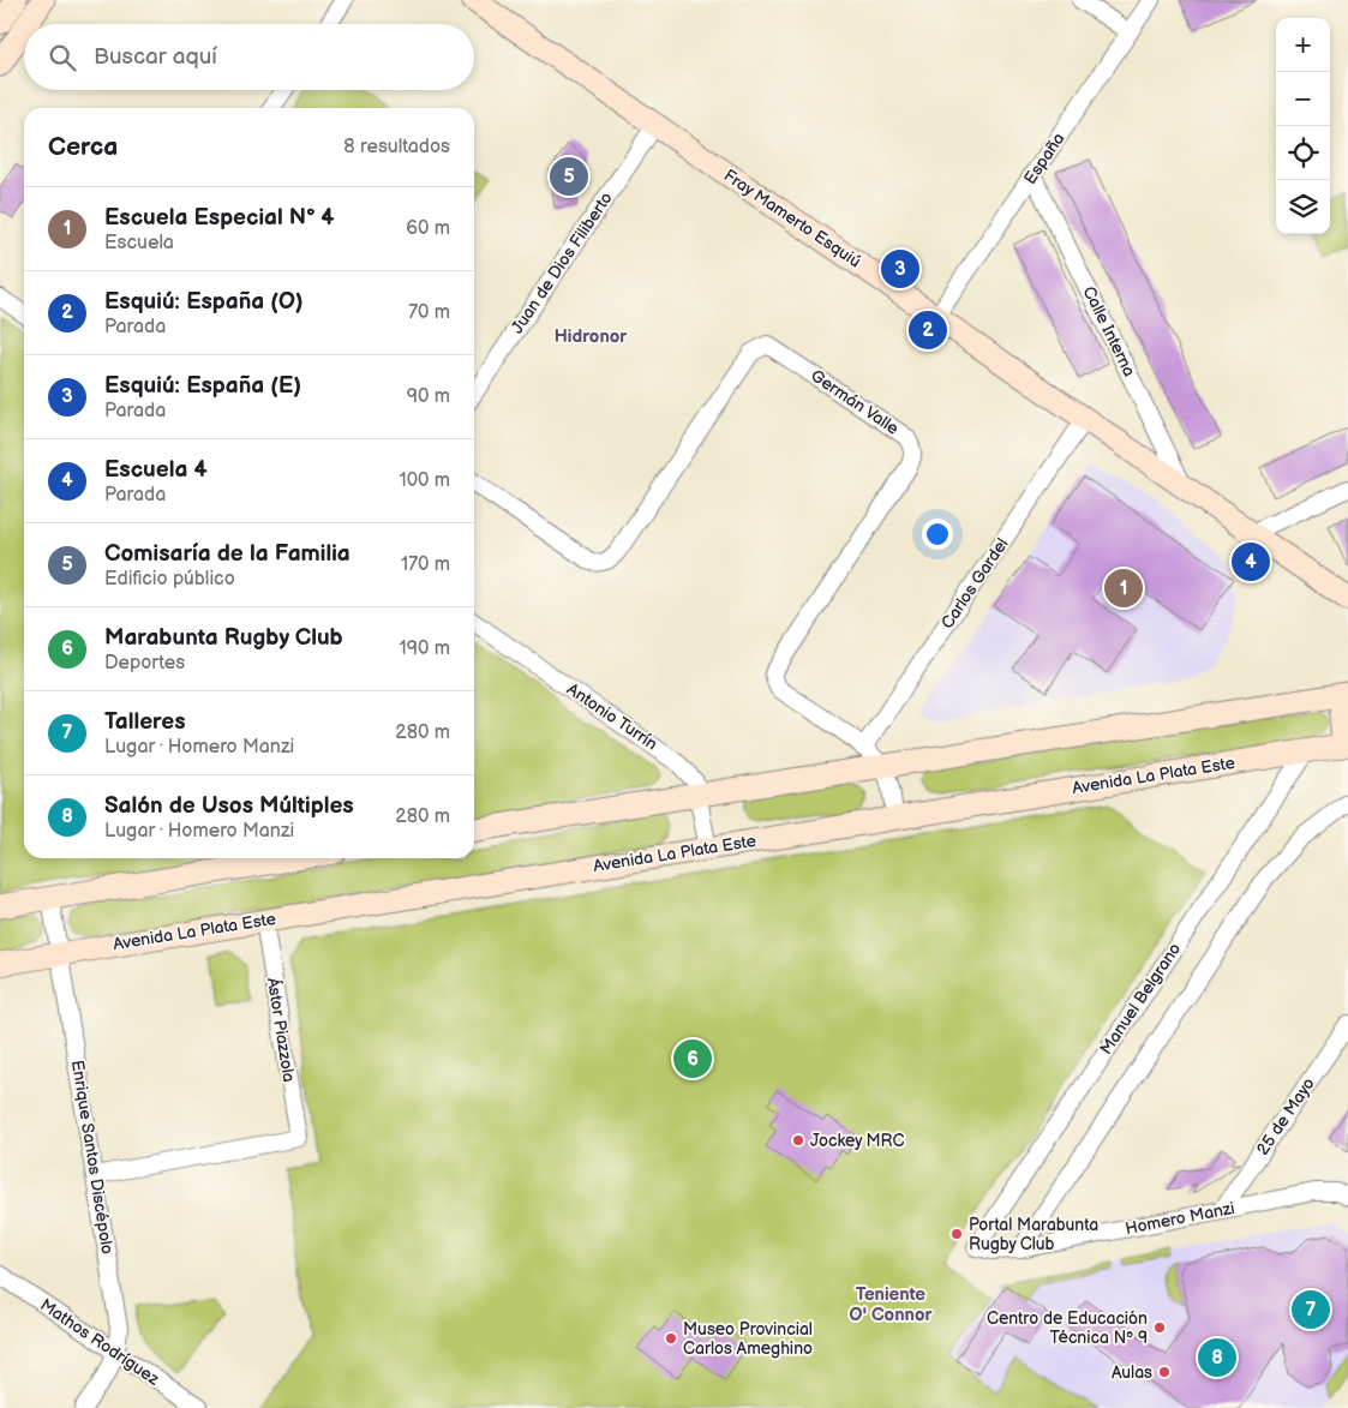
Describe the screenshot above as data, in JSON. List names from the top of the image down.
{
  "streets": {
    "main road": ["Fray Mamerto Esquiú", "Avenida La Plata Este"],
    "street": [
      "España",
      "Juan de Dios Filiberto",
      "Calle Interna",
      "Germán Valle",
      "Carlos Gardel",
      "Antonio Turrín",
      "Manuel Belgrano",
      "Ástor Piazzola",
      "25 de Mayo",
      "Enrique Santos Discépolo",
      "Homero Manzi",
      "Mathos Rodríguez"
    ]
  },
  "crossings": [
    ["España", "Fray Mamerto Esquiú"],
    ["España", "Calle Interna"],
    ["Fray Mamerto Esquiú", "Juan de Dios Filiberto"],
    ["Fray Mamerto Esquiú", "Calle Interna"],
    ["Fray Mamerto Esquiú", "Carlos Gardel"],
    ["Germán Valle", "Carlos Gardel"],
    ["Antonio Turrín", "Avenida La Plata Este"],
    ["Avenida La Plata Este", "Manuel Belgrano"],
    ["Avenida La Plata Este", "Ástor Piazzola"],
    ["Avenida La Plata Este", "Enrique Santos Discépolo"],
    ["Manuel Belgrano", "Homero Manzi"],
    ["Ástor Piazzola", "Enrique Santos Discépolo"],
    ["25 de Mayo", "Homero Manzi"],
    ["Enrique Santos Discépolo", "Mathos Rodríguez"]
  ],
  "districts": ["Hidronor", "Teniente O' Connor"],
  "places": [
    "Jockey MRC",
    "Portal Marabunta Rugby Club",
    "Centro de Educación Técnica Nº 9",
    "Museo Provincial Carlos Ameghino",
    "Aulas"
  ],
  "page": {
    "map_buttons": ["+", "−"],
    "search": "Buscar aquí",
    "heading": ["Cerca", "8 resultados"],
    "pins": [
      "5",
      "3",
      "2",
      "4",
      "1",
      "6",
      "7",
      "8"
    ],
    "list": [
      {
        "mark": "1",
        "name": "Escuela Especial N° 4",
        "note": "Escuela",
        "value": "60 m"
      },
      {
        "mark": "2",
        "name": "Esquiú: España (O)",
        "note": "Parada",
        "value": "70 m"
      },
      {
        "mark": "3",
        "name": "Esquiú: España (E)",
        "note": "Parada",
        "value": "90 m"
      },
      {
        "mark": "4",
        "name": "Escuela 4",
        "note": "Parada",
        "value": "100 m"
      },
      {
        "mark": "5",
        "name": "Comisaría de la Familia",
        "note": "Edificio público",
        "value": "170 m"
      },
      {
        "mark": "6",
        "name": "Marabunta Rugby Club",
        "note": "Deportes",
        "value": "190 m"
      },
      {
        "mark": "7",
        "name": "Talleres",
        "note": "Lugar · Homero Manzi",
        "value": "280 m"
      },
      {
        "mark": "8",
        "name": "Salón de Usos Múltiples",
        "note": "Lugar · Homero Manzi",
        "value": "280 m"
      }
    ]
  }
}
